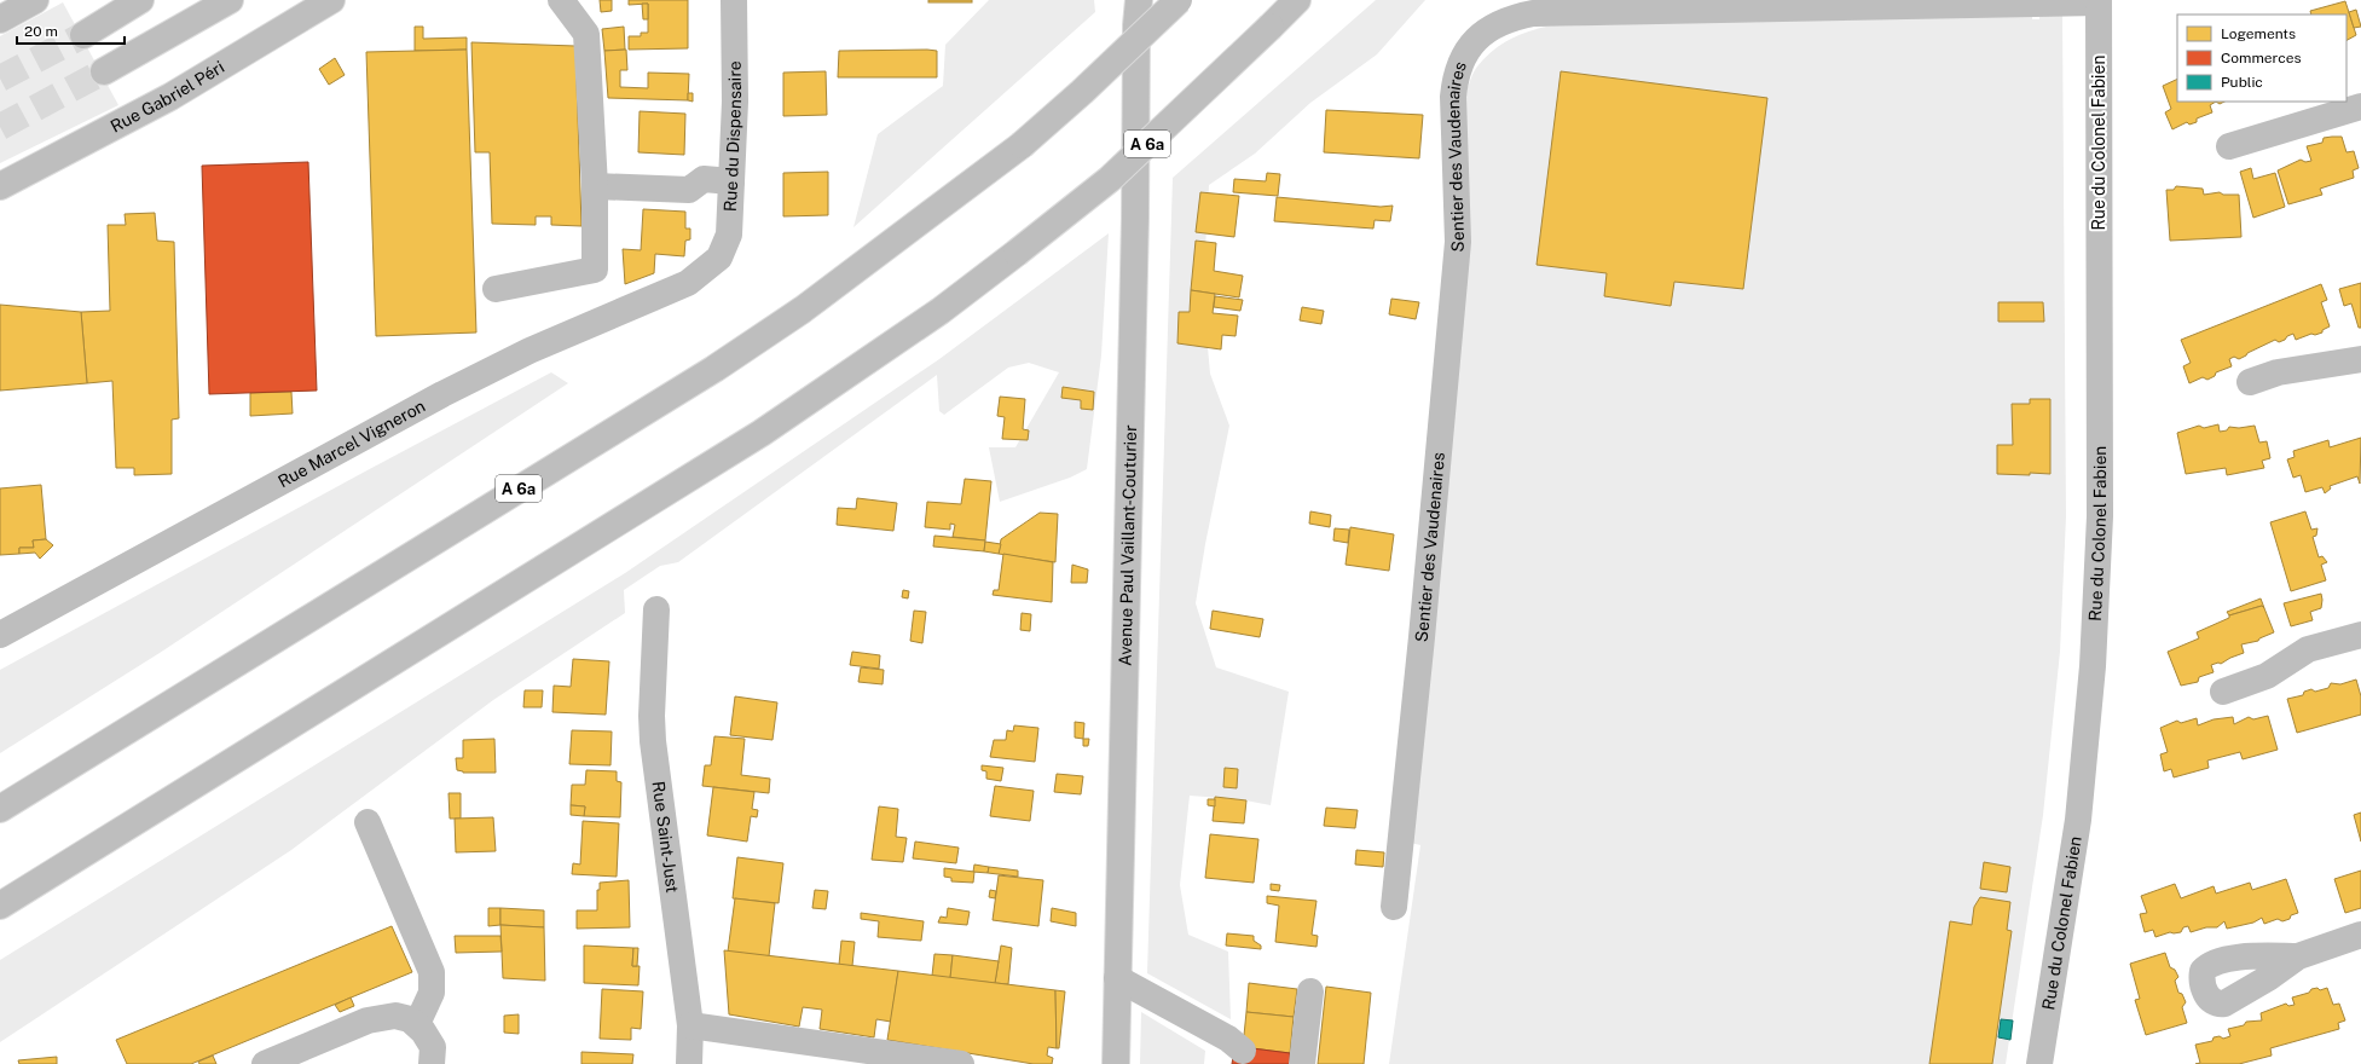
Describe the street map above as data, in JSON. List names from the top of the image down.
{
  "streets": {
    "main road": [
      "Rue Gabriel Péri",
      "Rue du Dispensaire",
      "Rue du Colonel Fabien",
      "A 6a",
      "Sentier des Vaudenaires",
      "Rue Marcel Vigneron",
      "Avenue Paul Vaillant-Couturier",
      "Rue Saint-Just"
    ]
  },
  "crossings": [
    ["Rue du Dispensaire", "Rue Marcel Vigneron"],
    ["Rue du Colonel Fabien", "Sentier des Vaudenaires"]
  ],
  "legend": ["Logements", "Commerces", "Public"],
  "scale_bar": "20 m"
}
